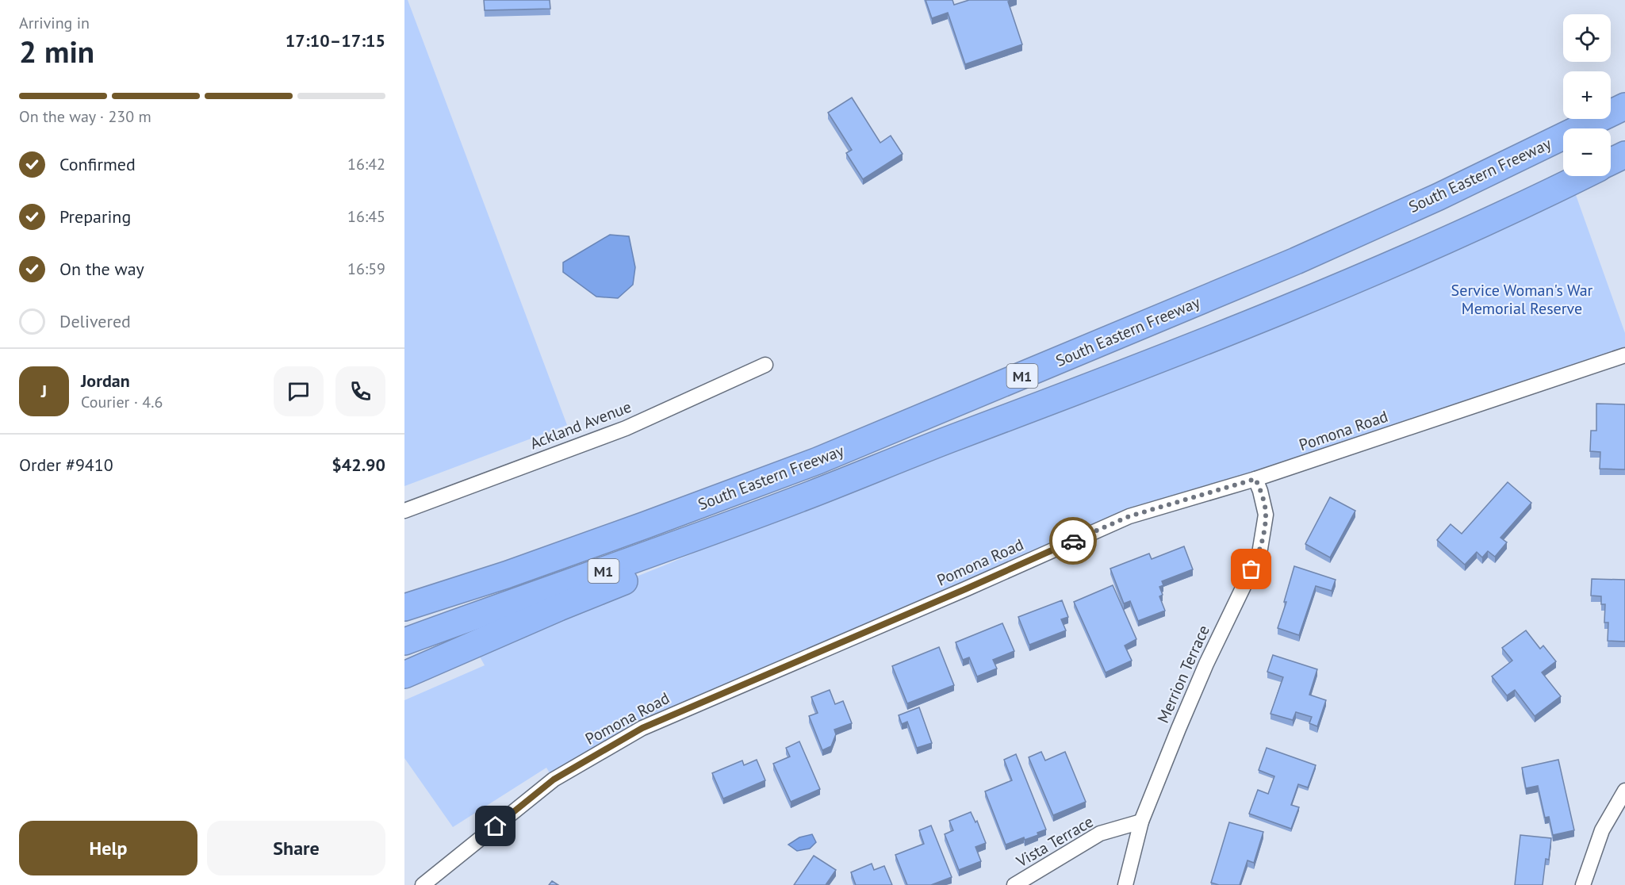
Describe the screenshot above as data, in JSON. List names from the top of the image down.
{
  "streets": {
    "highway": ["South Eastern Freeway", "M1"],
    "street": [
      "Ackland Avenue",
      "Pomona Road",
      "Merrion Terrace",
      "Vista Terrace"
    ]
  },
  "crossings": [
    ["Pomona Road", "Merrion Terrace"],
    ["Merrion Terrace", "Vista Terrace"]
  ],
  "parks": ["Service Woman's War Memorial Reserve"],
  "page": {
    "heading": ["2 min", "Arriving in", "17:10–17:15"],
    "panel": [
      "Jordan",
      "Courier · 4.6",
      "Order #9410",
      "$42.90"
    ],
    "map_buttons": ["+", "−"],
    "bar": "On the way · 230 m",
    "list": [
      ["Confirmed", "16:42"],
      ["Preparing", "16:45"],
      ["On the way", "16:59"],
      "Delivered"
    ],
    "round": "J",
    "buttons": ["Help", "Share"]
  }
}
